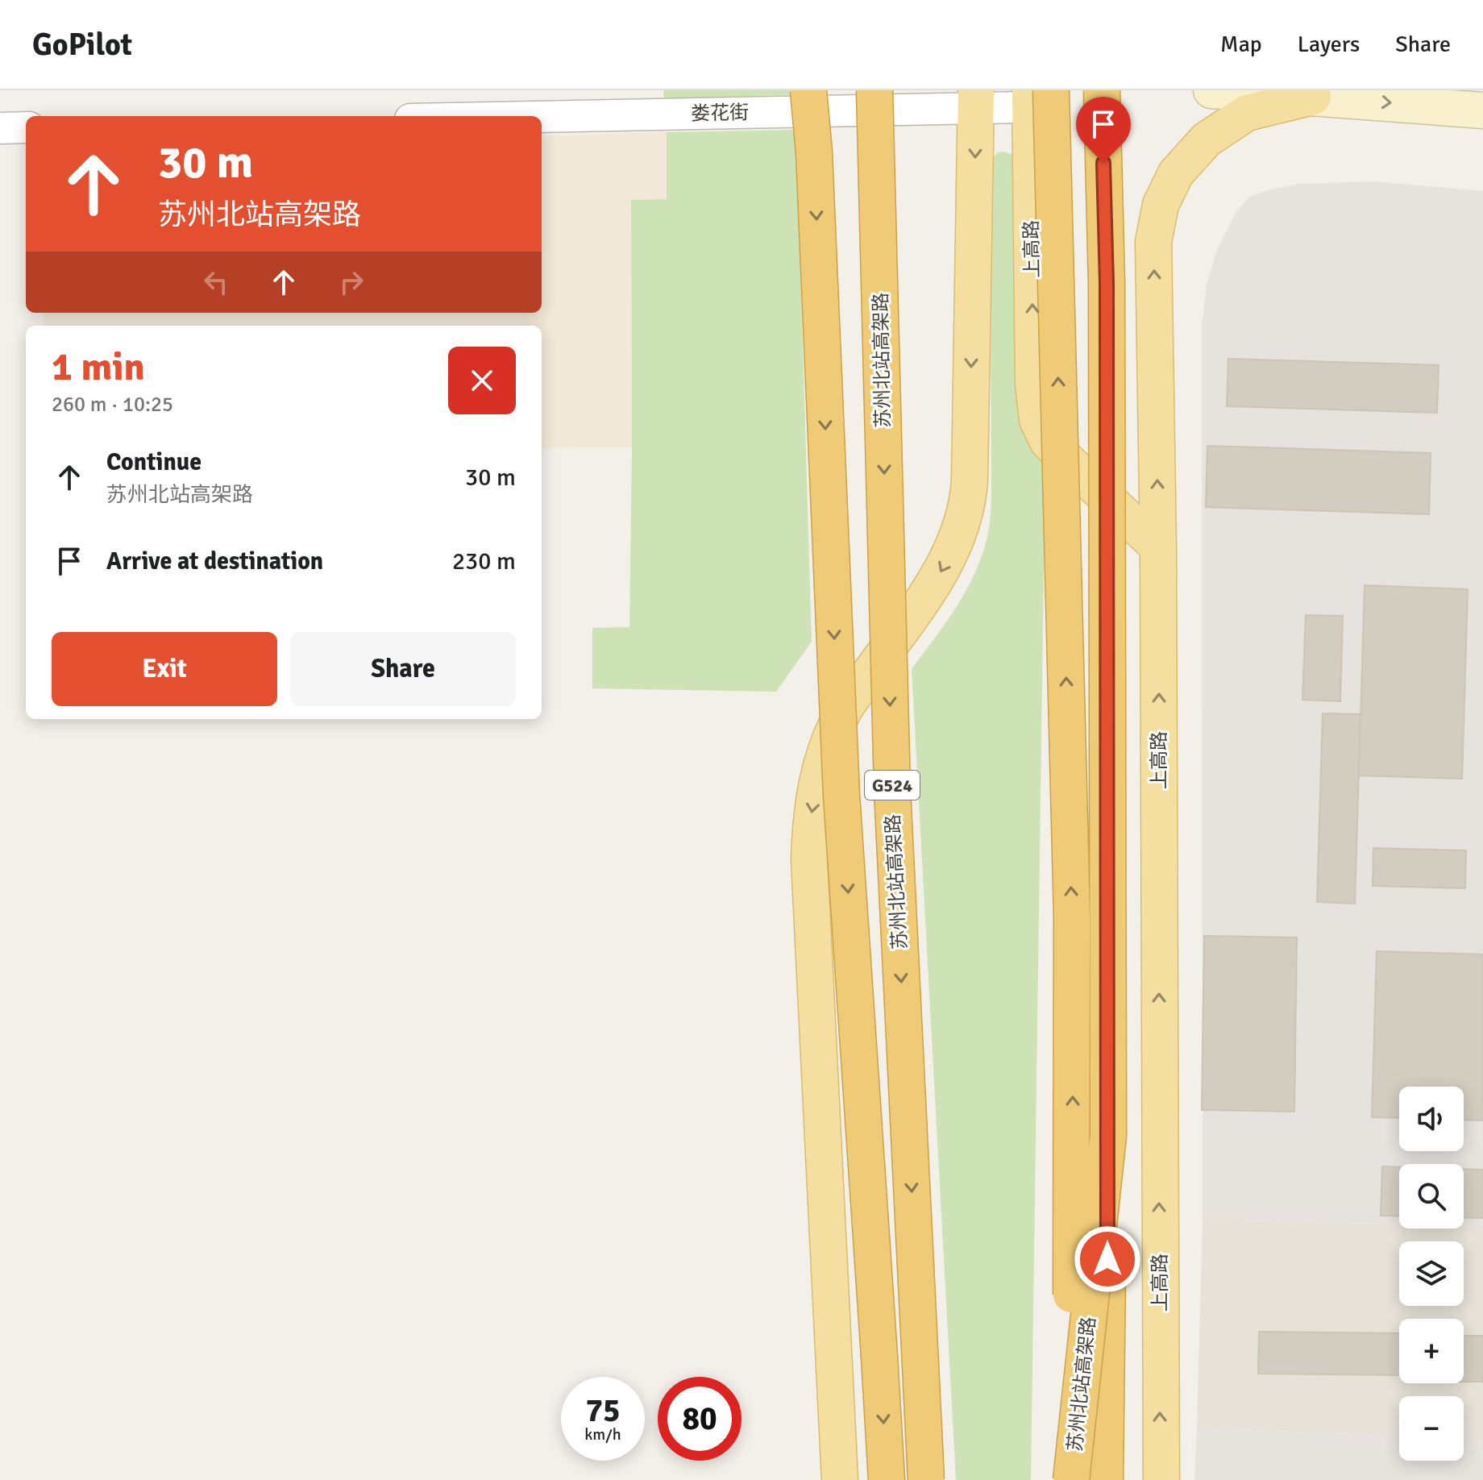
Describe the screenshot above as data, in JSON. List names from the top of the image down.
{
  "streets": {
    "highway": ["苏州北站高架路", "G524"],
    "main road": ["上高路"],
    "street": ["娄花街"]
  },
  "crossings": [
    ["娄花街", "上高路"]
  ],
  "page": {
    "header": "GoPilot",
    "nav": ["Map", "Layers", "Share"],
    "turn": ["30 m", "苏州北站高架路"],
    "heading": ["1 min", "260 m · 10:25"],
    "list": [
      {
        "name": "Continue",
        "note": "苏州北站高架路",
        "value": "30 m"
      },
      {
        "name": "Arrive at destination",
        "value": "230 m"
      }
    ],
    "buttons": ["Exit", "Share"],
    "map_buttons": ["+", "−"],
    "speed": "75 km/h",
    "limit": "80"
  }
}
